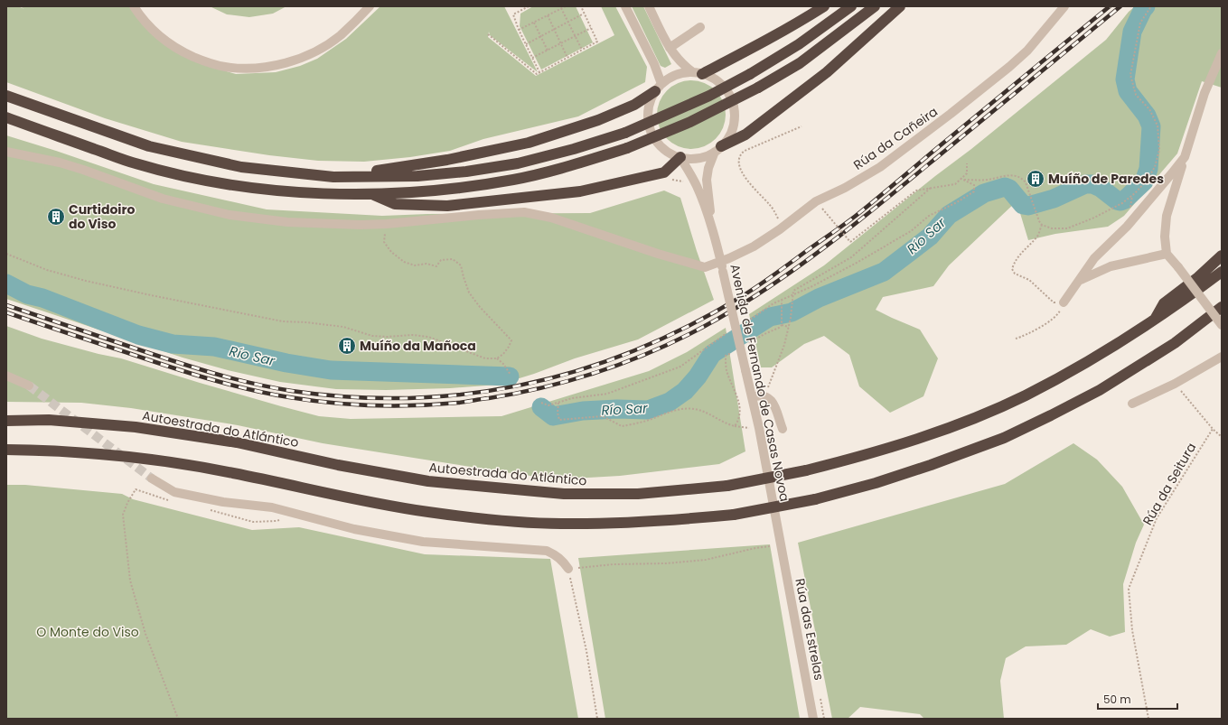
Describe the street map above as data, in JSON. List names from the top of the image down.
{
  "streets": {
    "highway": ["Autoestrada do Atlántico"],
    "street": ["Rúa da Cañeira", "Avenida de Fernando de Casas Novoa", "Rúa das Estrelas"],
    "path": ["Rúa da Seitura"]
  },
  "crossings": [
    ["Rúa da Cañeira", "Avenida de Fernando de Casas Novoa"],
    ["Avenida de Fernando de Casas Novoa", "Rúa das Estrelas"]
  ],
  "water": ["Río Sar"],
  "parks": ["O Monte do Viso"],
  "places": {
    "building": ["Muíño de Paredes", "Curtidoiro do Viso", "Muíño da Mañoca"]
  },
  "scale_bar": "50 m"
}
